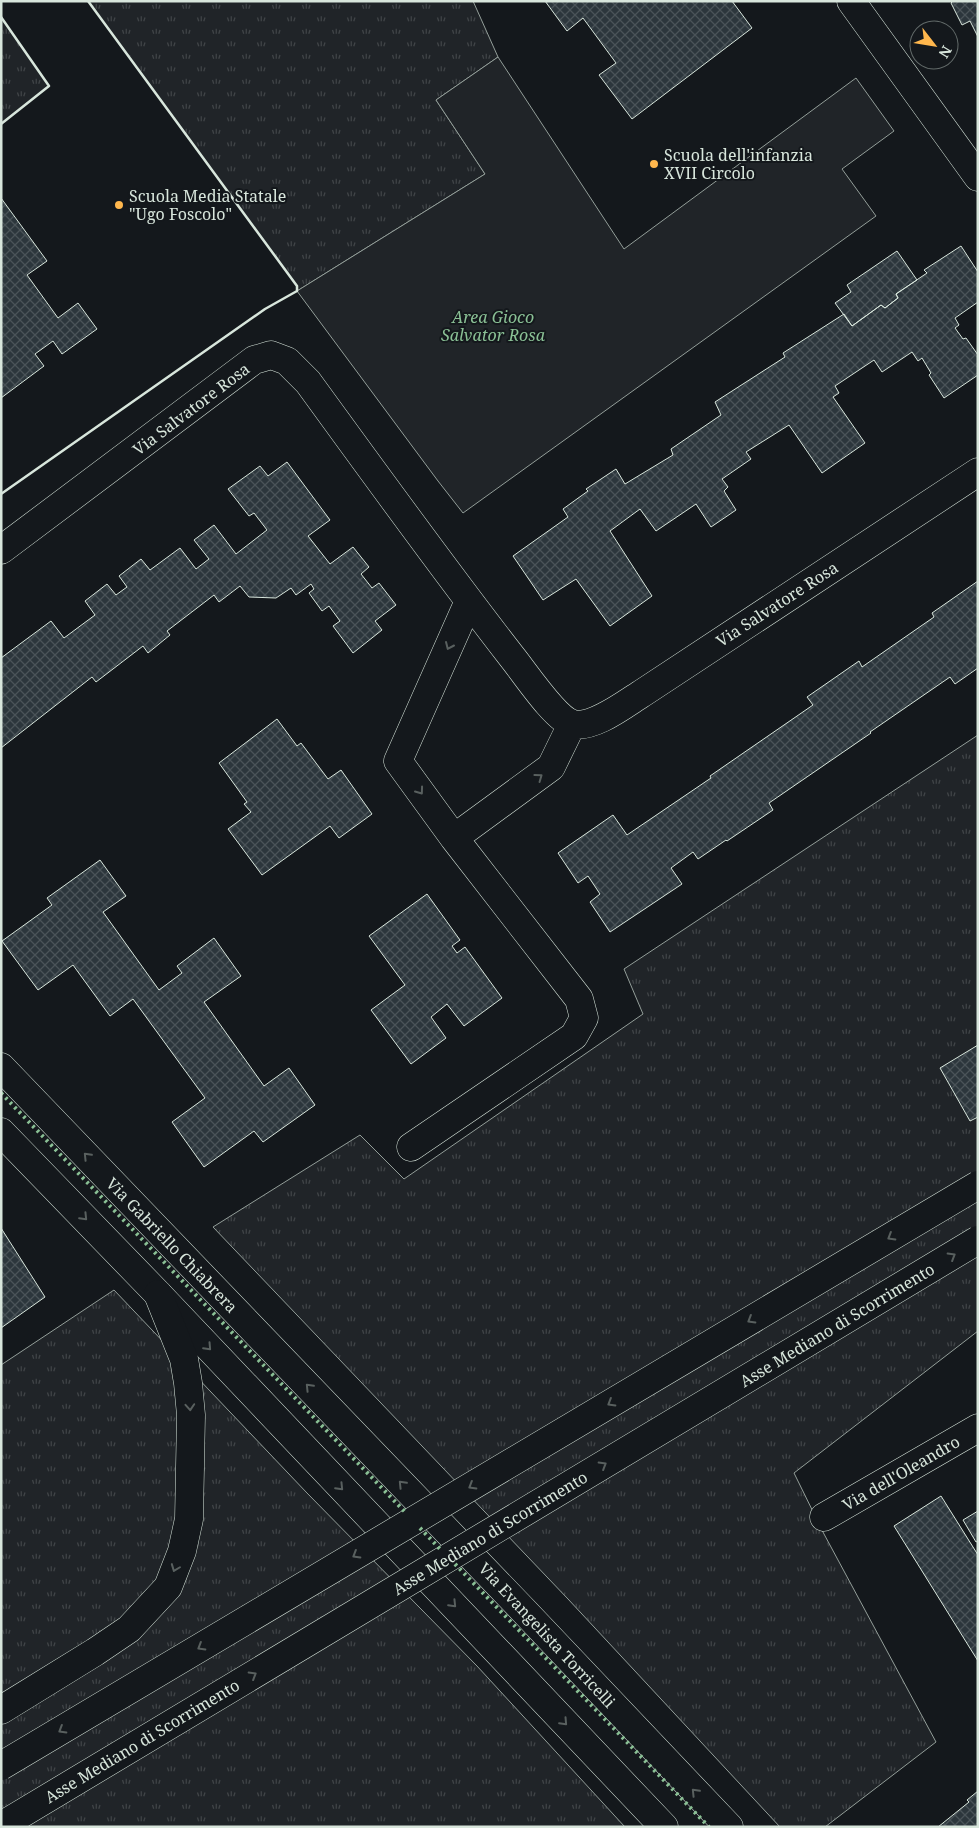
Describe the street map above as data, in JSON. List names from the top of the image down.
{
  "streets": {
    "main road": [
      "Via Salvatore Rosa",
      "Via Gabriello Chiabrera",
      "Asse Mediano di Scorrimento",
      "Via dell'Oleandro",
      "Via Evangelista Torricelli"
    ]
  },
  "crossings": [
    ["Via Gabriello Chiabrera", "Via Evangelista Torricelli"]
  ],
  "parks": ["Area Gioco Salvator Rosa"],
  "places": ["Scuola dell'infanzia XVII Circolo", "Scuola Media Statale \"Ugo Foscolo\""],
  "north": "bottom right"
}
